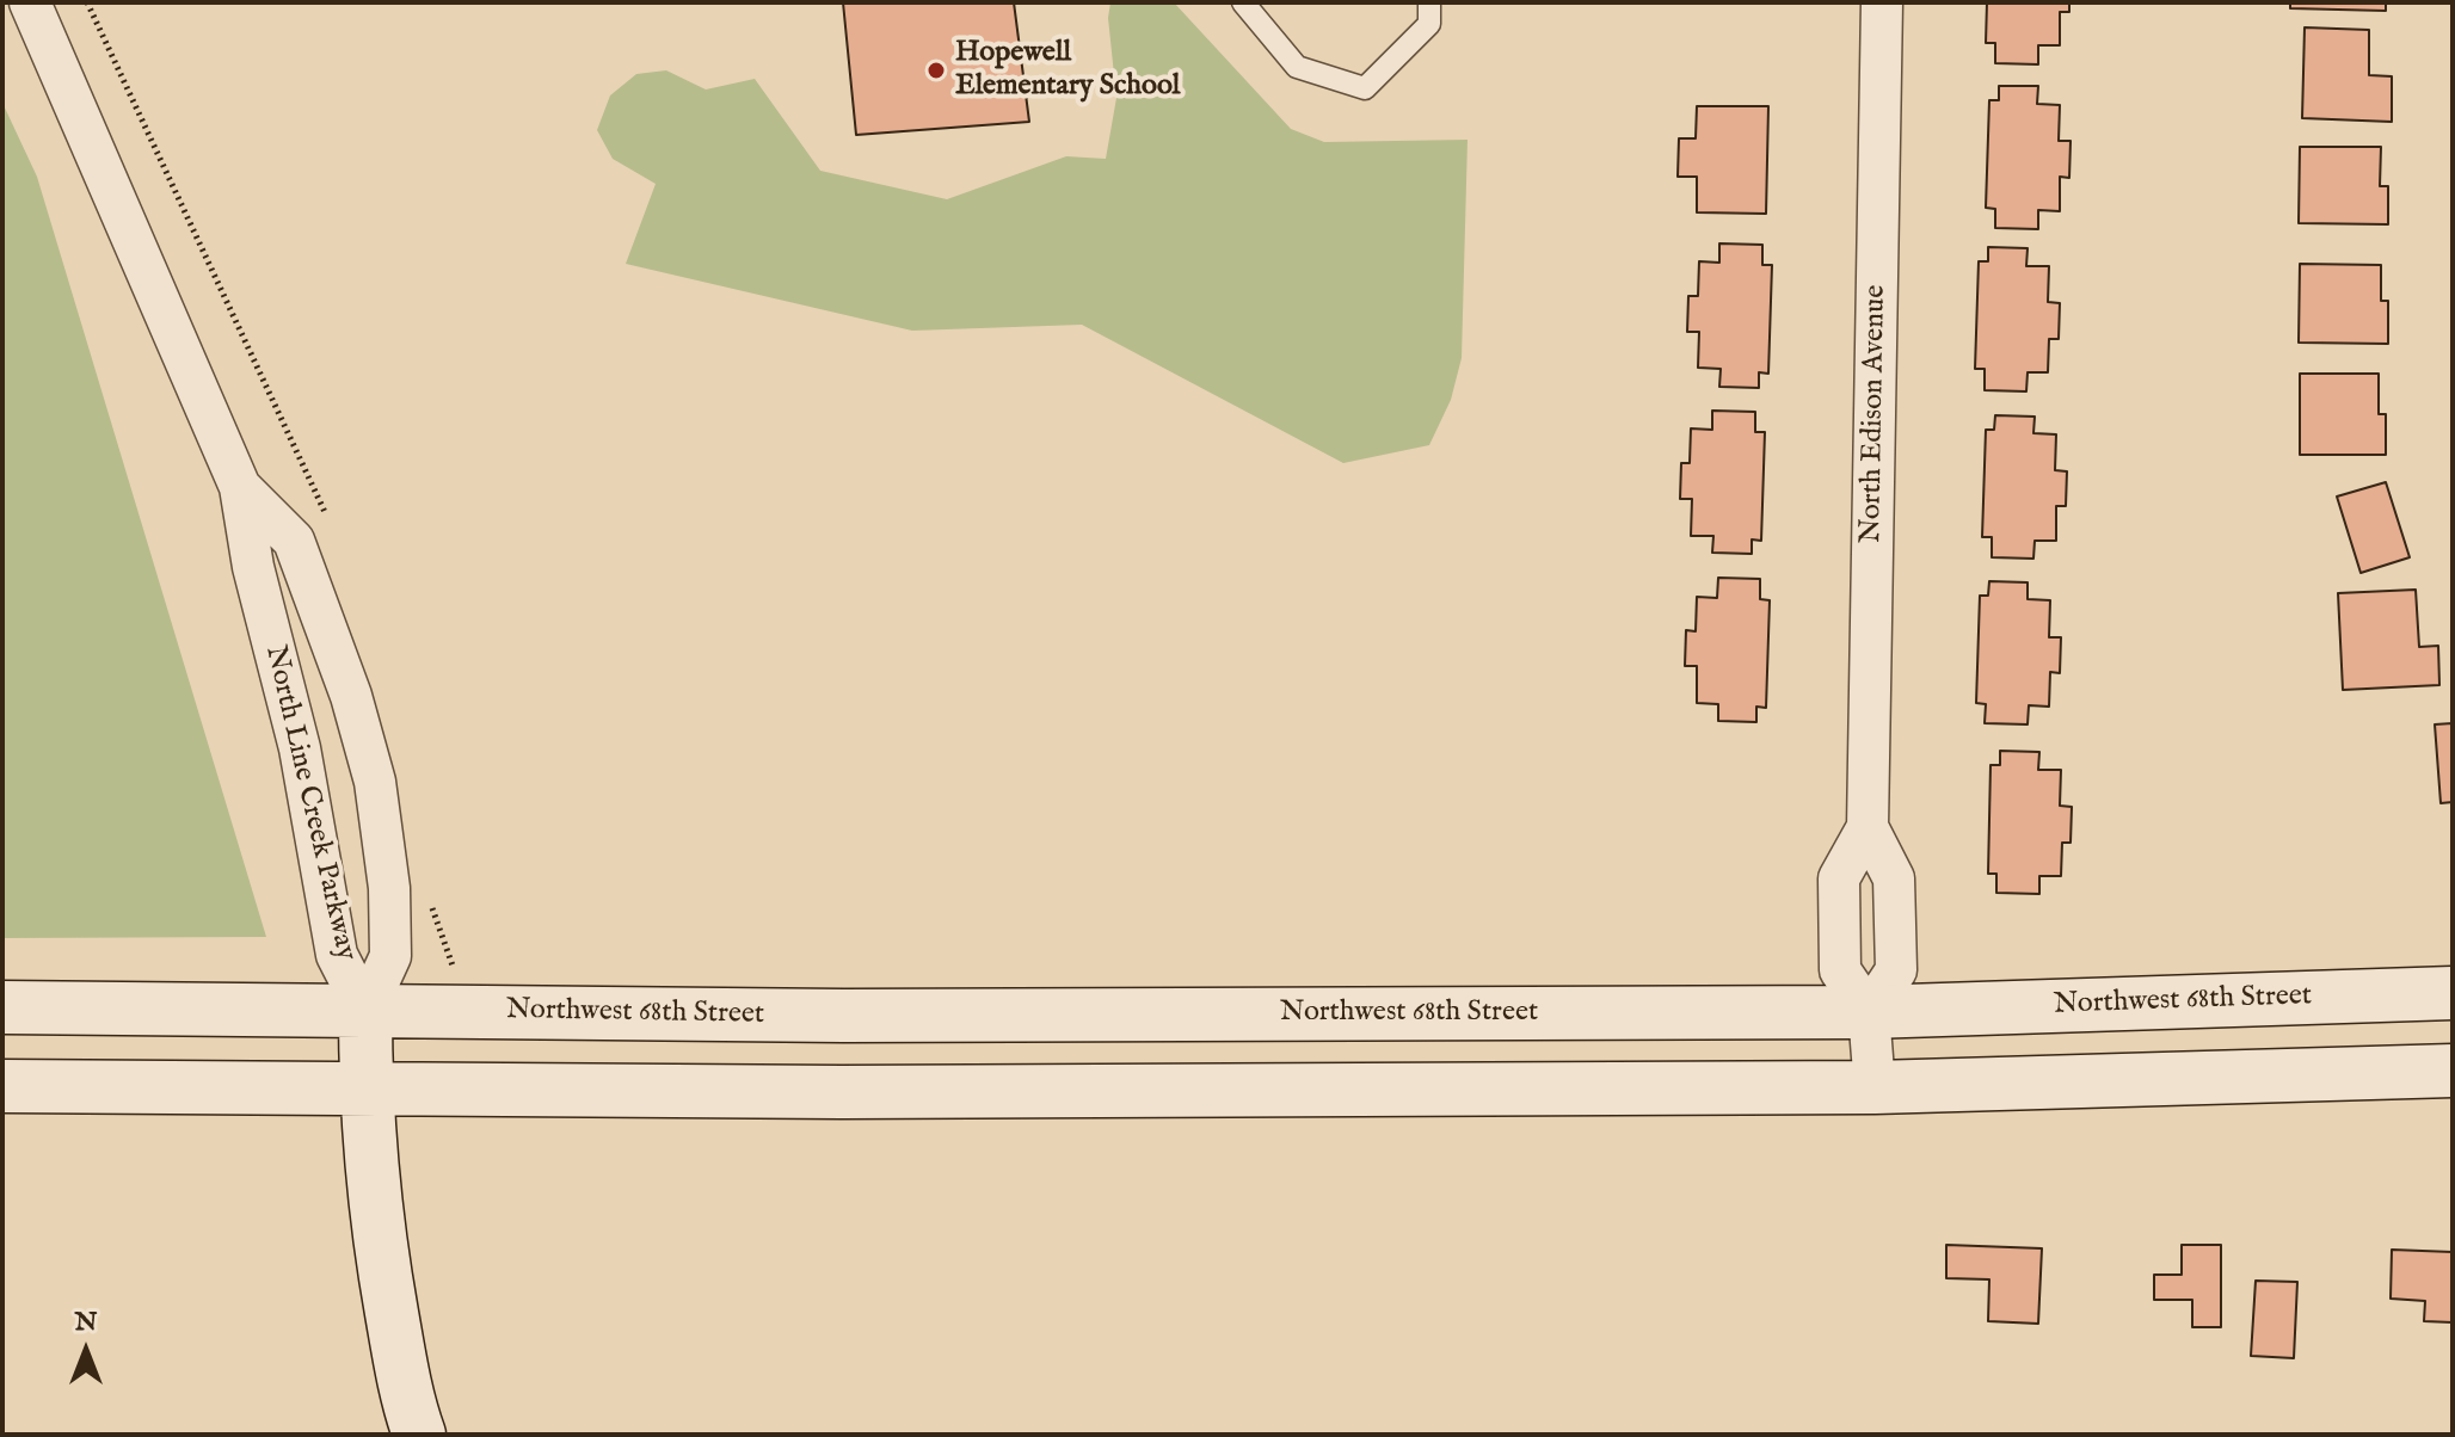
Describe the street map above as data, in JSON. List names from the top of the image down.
{
  "streets": {
    "main road": ["Northwest 68th Street"],
    "street": ["North Edison Avenue", "North Line Creek Parkway"]
  },
  "crossings": [
    ["North Edison Avenue", "Northwest 68th Street"],
    ["North Line Creek Parkway", "Northwest 68th Street"]
  ],
  "places": ["Hopewell Elementary School"],
  "north": "top"
}
